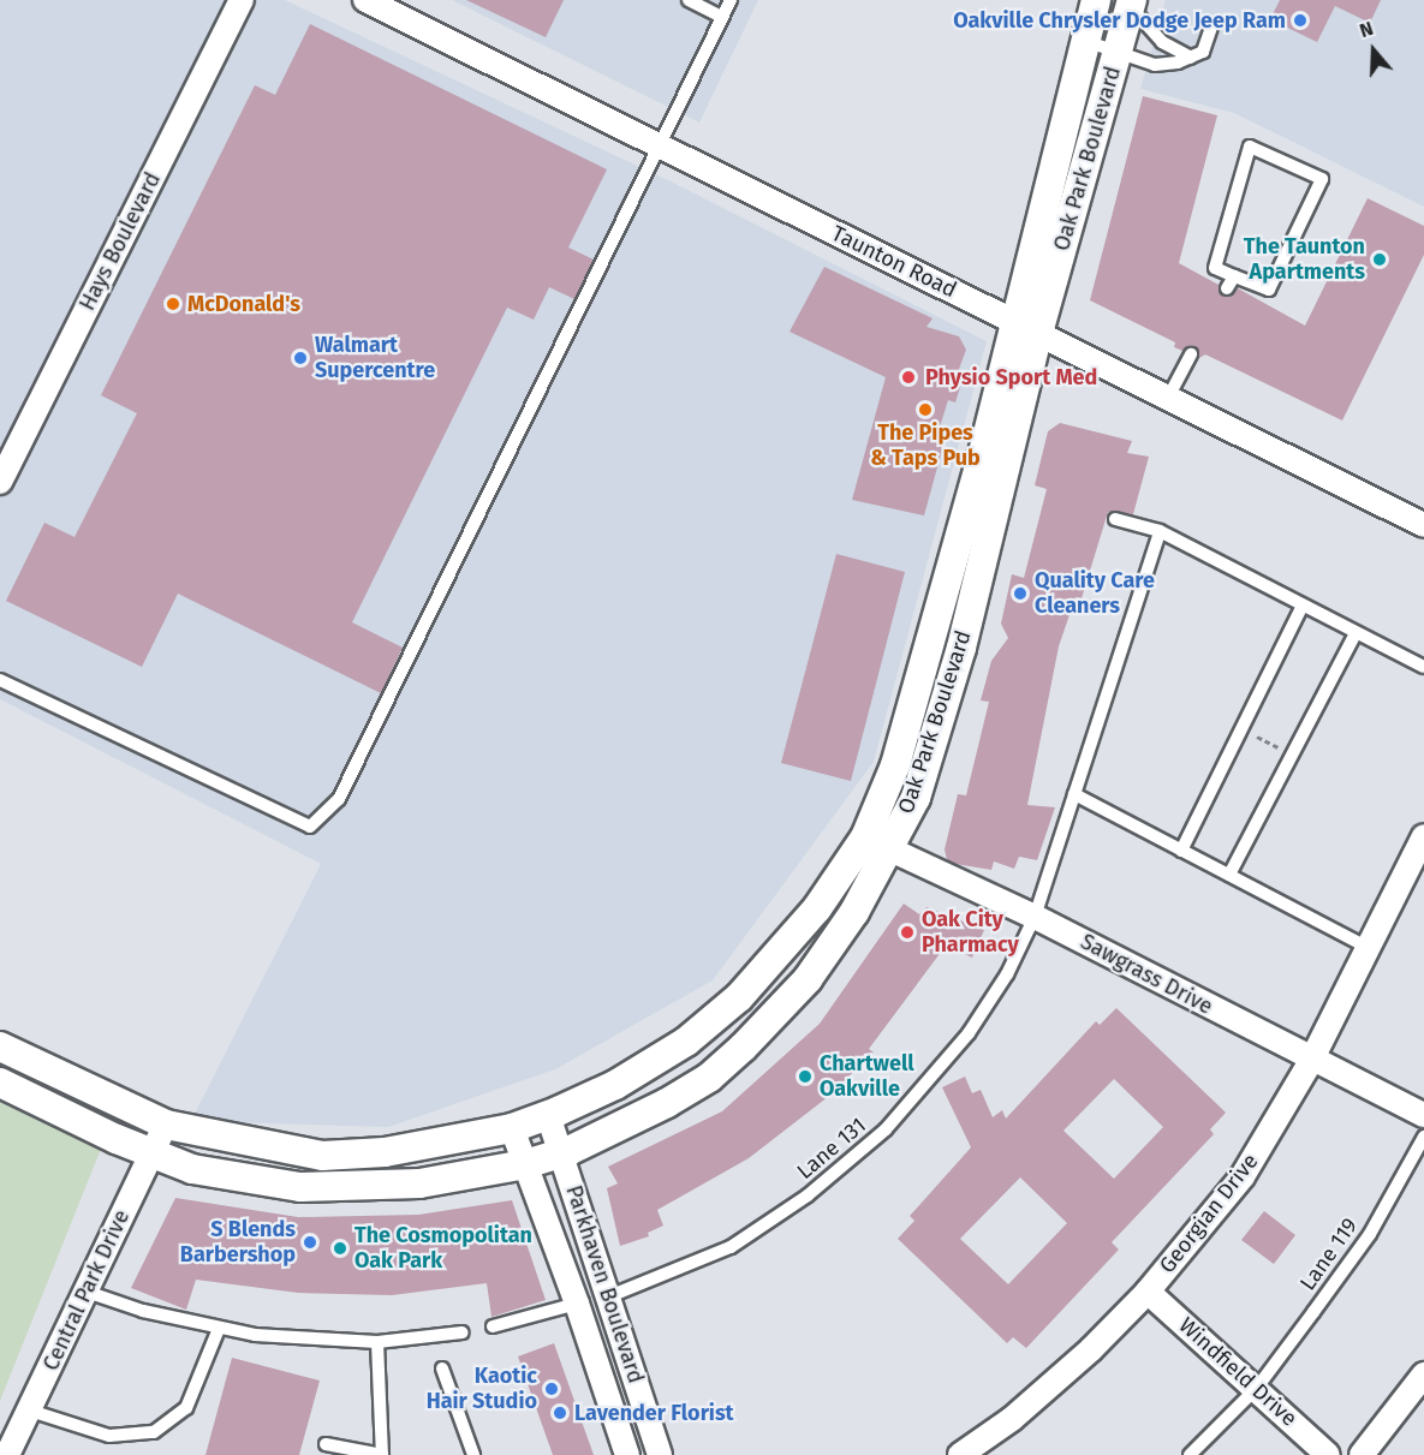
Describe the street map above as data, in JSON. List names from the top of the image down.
{
  "streets": {
    "street": [
      "Oak Park Boulevard",
      "Hays Boulevard",
      "Taunton Road",
      "Sawgrass Drive",
      "Georgian Drive",
      "Parkhaven Boulevard",
      "Central Park Drive",
      "Windfield Drive"
    ],
    "lane": ["Lane 131", "Lane 119"]
  },
  "crossings": [
    ["Oak Park Boulevard", "Taunton Road"],
    ["Oak Park Boulevard", "Sawgrass Drive"],
    ["Oak Park Boulevard", "Parkhaven Boulevard"],
    ["Oak Park Boulevard", "Central Park Drive"],
    ["Sawgrass Drive", "Lane 131"],
    ["Sawgrass Drive", "Georgian Drive"],
    ["Lane 131", "Parkhaven Boulevard"],
    ["Georgian Drive", "Windfield Drive"],
    ["Lane 119", "Windfield Drive"]
  ],
  "places": [
    "Oakville Chrysler Dodge Jeep Ram",
    "The Taunton Apartments",
    "McDonald's",
    "Walmart Supercentre",
    "Physio Sport Med",
    "The Pipes & Taps Pub",
    "Quality Care Cleaners",
    "Oak City Pharmacy",
    "Chartwell Oakville",
    "S Blends Barbershop",
    "The Cosmopolitan Oak Park",
    "Kaotic Hair Studio",
    "Lavender Florist"
  ],
  "north": "top"
}
